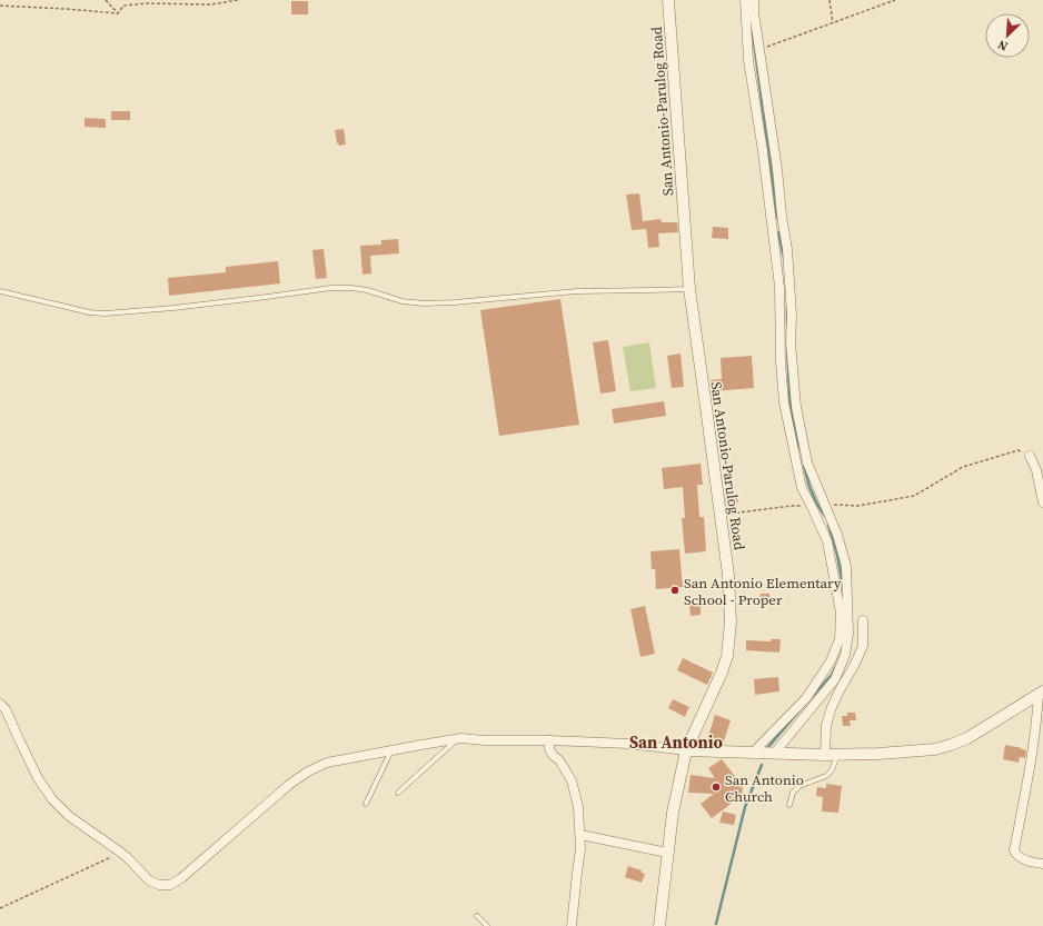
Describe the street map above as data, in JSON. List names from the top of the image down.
{
  "streets": {
    "street": ["San Antonio-Parulog Road"]
  },
  "districts": ["San Antonio"],
  "places": ["San Antonio Elementary School - Proper", "San Antonio Church"],
  "north": "bottom left"
}
